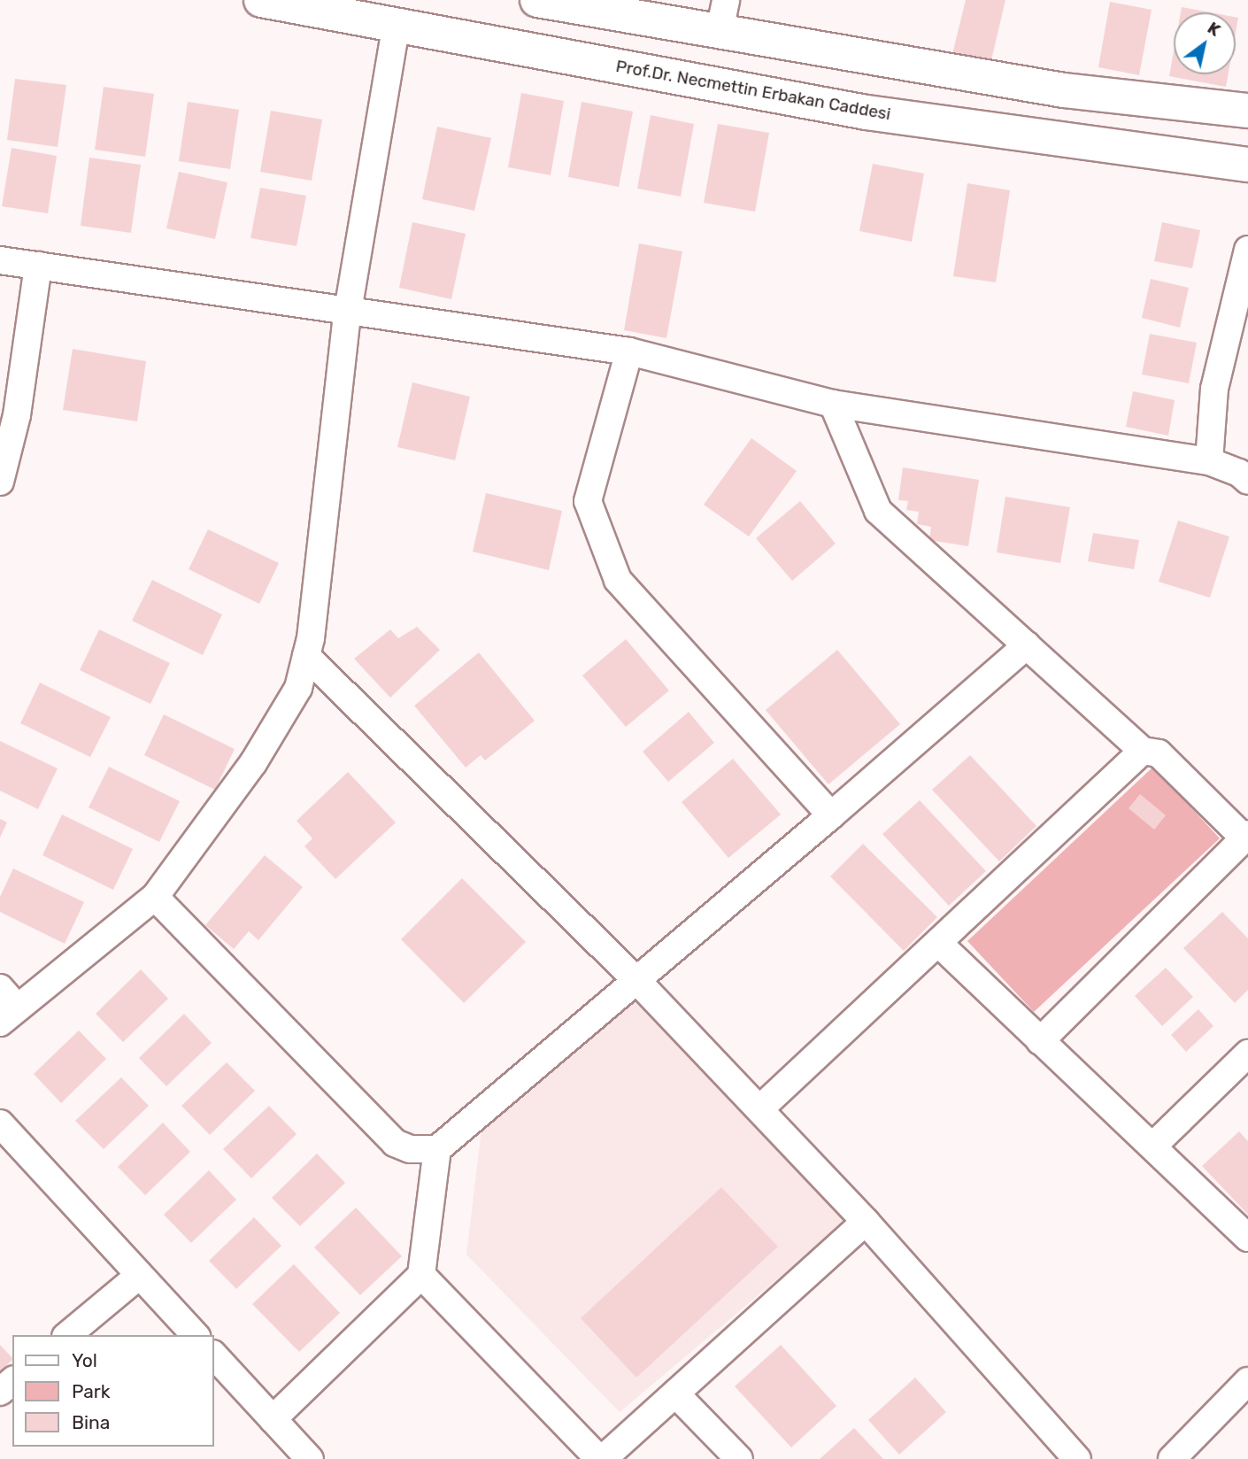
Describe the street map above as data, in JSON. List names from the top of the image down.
{
  "streets": {
    "main road": ["Prof.Dr. Necmettin Erbakan Caddesi"]
  },
  "legend": ["Yol", "Park", "Bina"],
  "north": "top right"
}
